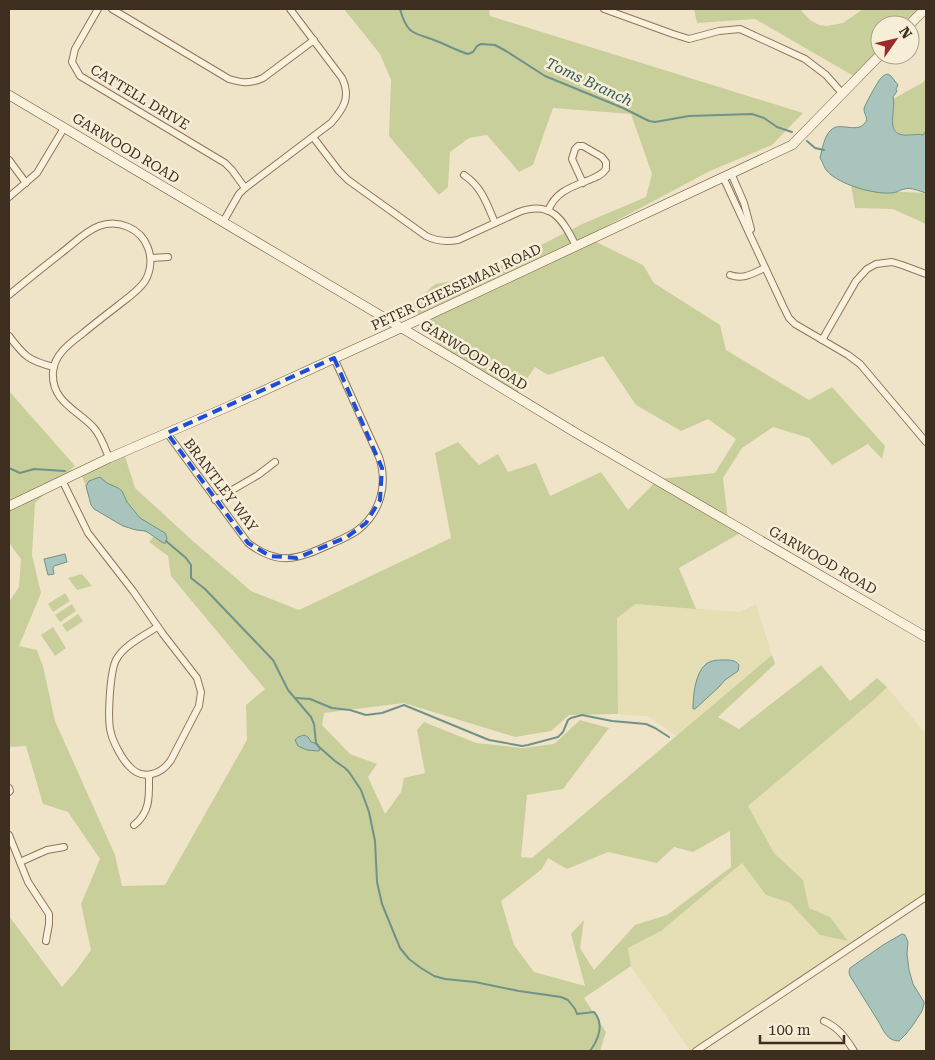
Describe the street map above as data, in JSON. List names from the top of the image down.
{
  "streets": {
    "street": [
      "CATTELL DRIVE",
      "GARWOOD ROAD",
      "PETER CHEESEMAN ROAD",
      "BRANTLEY WAY"
    ]
  },
  "crossings": [
    ["GARWOOD ROAD", "PETER CHEESEMAN ROAD"],
    ["PETER CHEESEMAN ROAD", "BRANTLEY WAY"]
  ],
  "water": ["Toms Branch"],
  "scale_bar": "100 m",
  "north": "top right"
}
